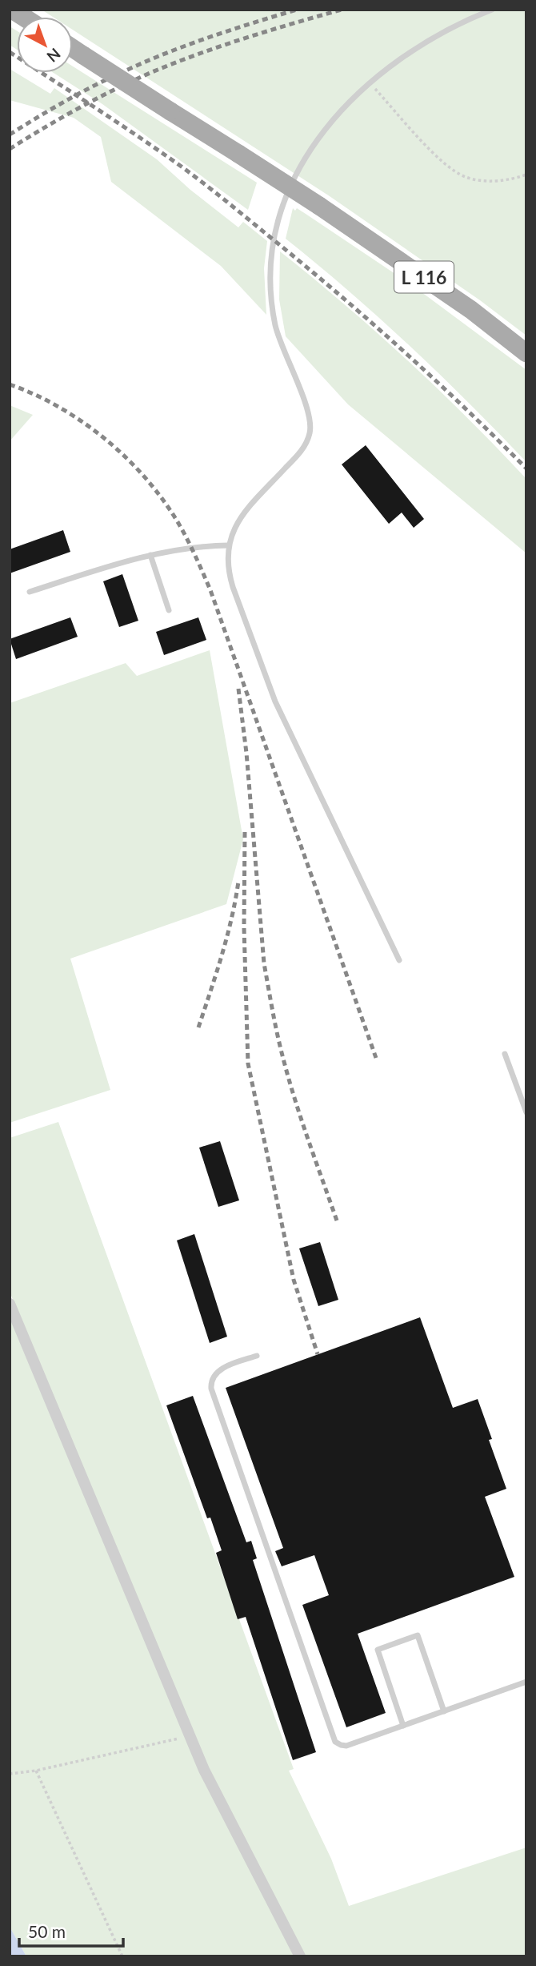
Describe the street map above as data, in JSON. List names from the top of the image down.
{
  "streets": {
    "main road": ["L 116"]
  },
  "scale_bar": "50 m",
  "north": "bottom right"
}
